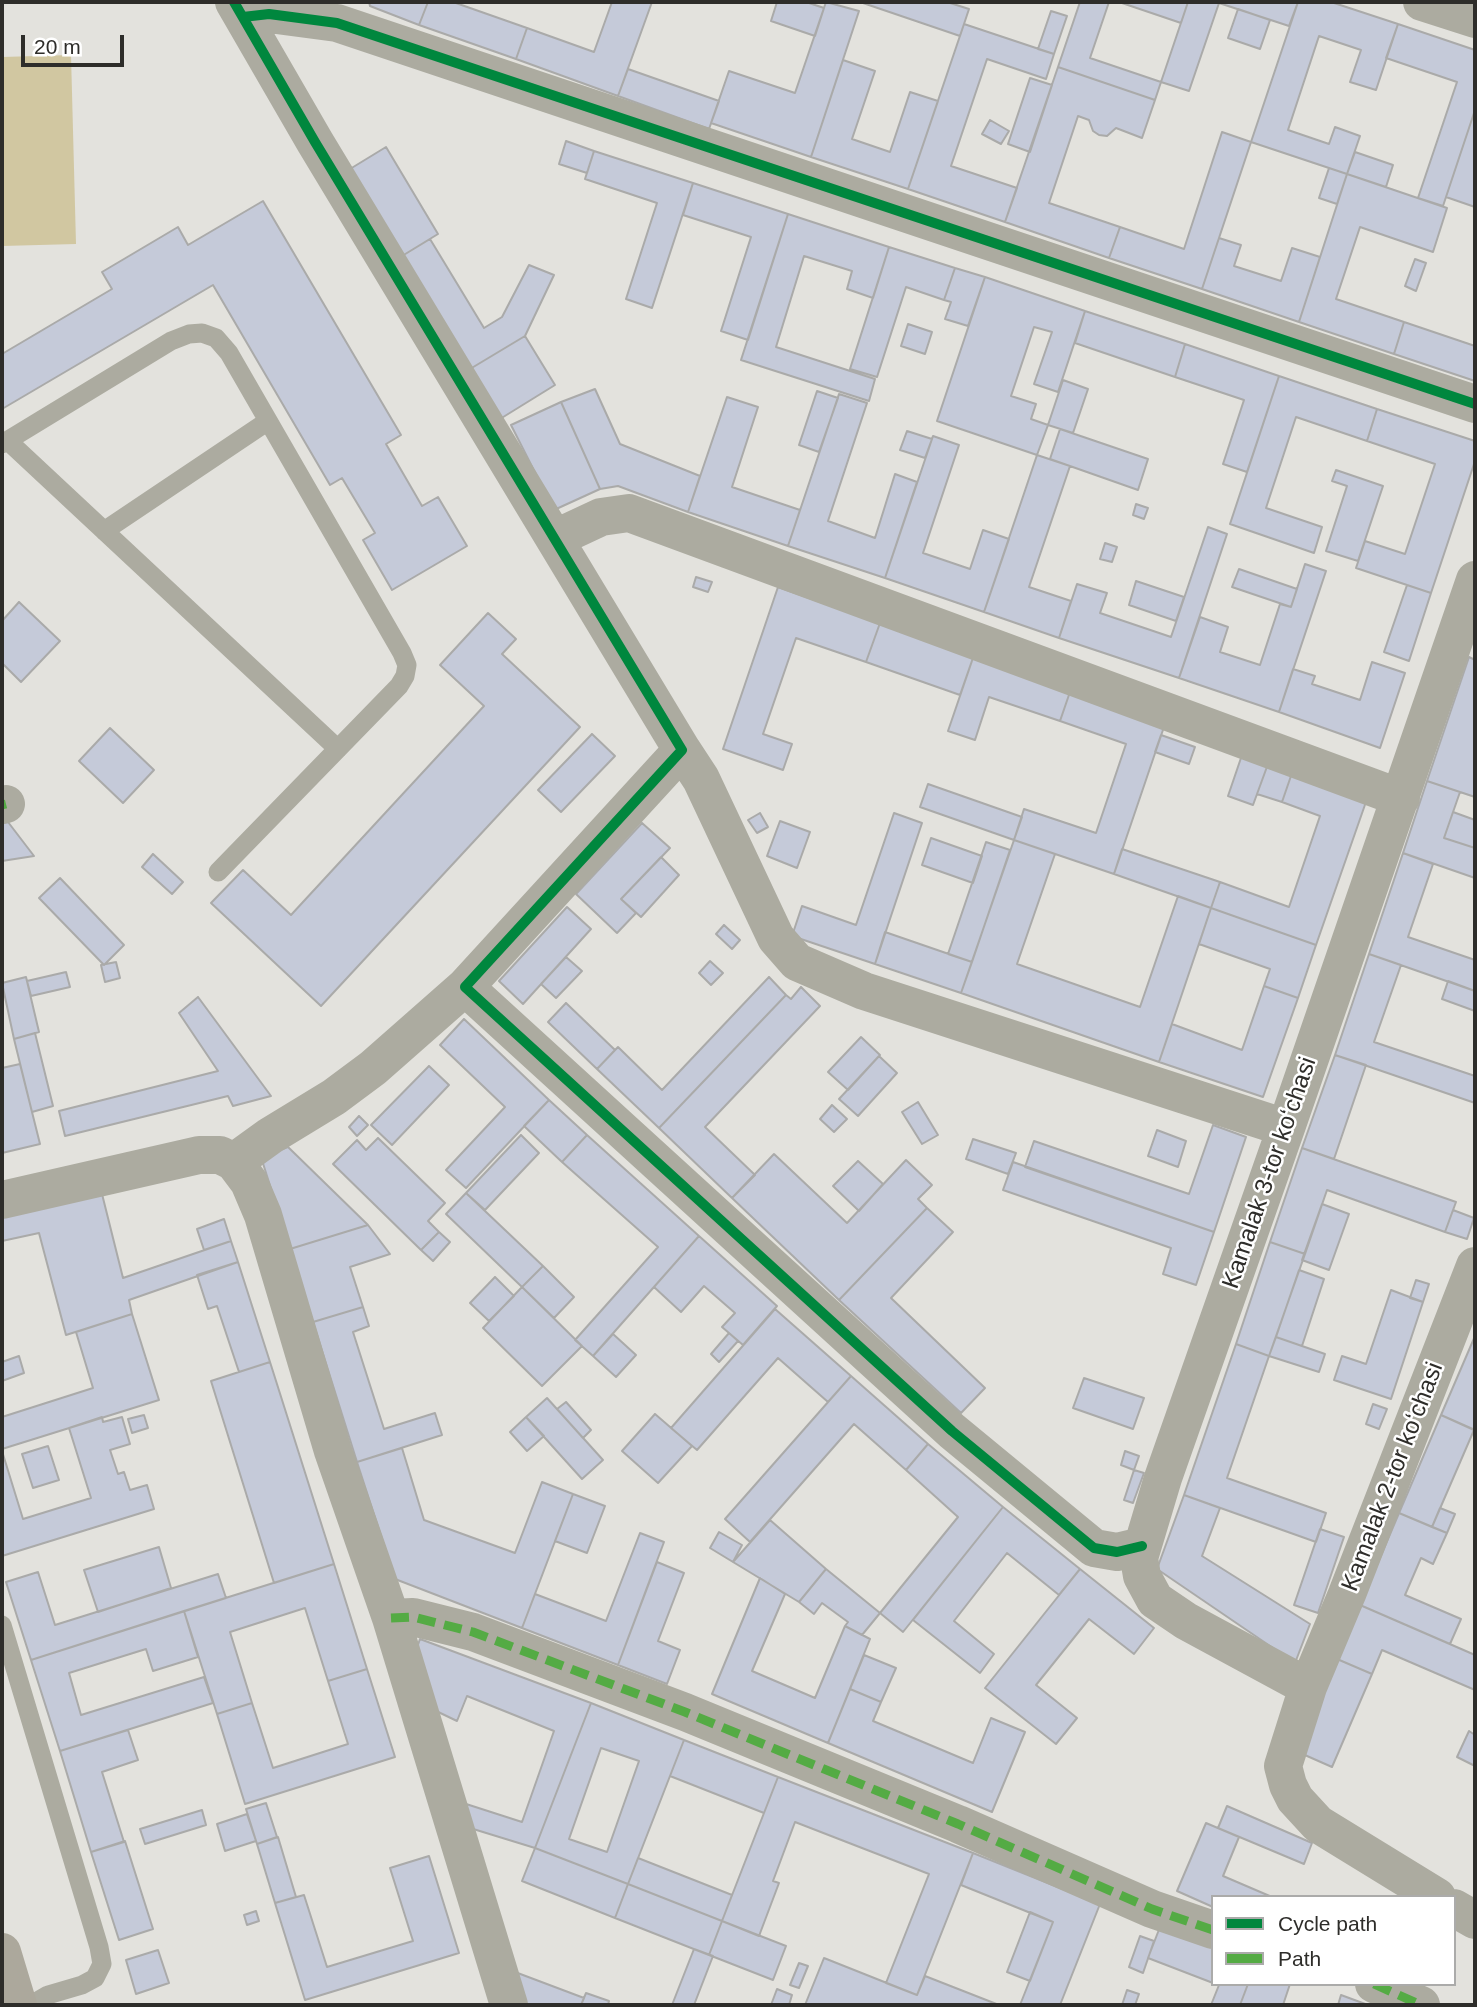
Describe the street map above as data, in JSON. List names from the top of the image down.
{
  "streets": {
    "street": ["Kamalak 3-tor koʻchasi", "Kamalak 2-tor koʻchasi"]
  },
  "crossings": [
    ["Kamalak 3-tor koʻchasi", "Kamalak 2-tor koʻchasi"]
  ],
  "legend": ["Cycle path", "Path"],
  "scale_bar": "20 m"
}
